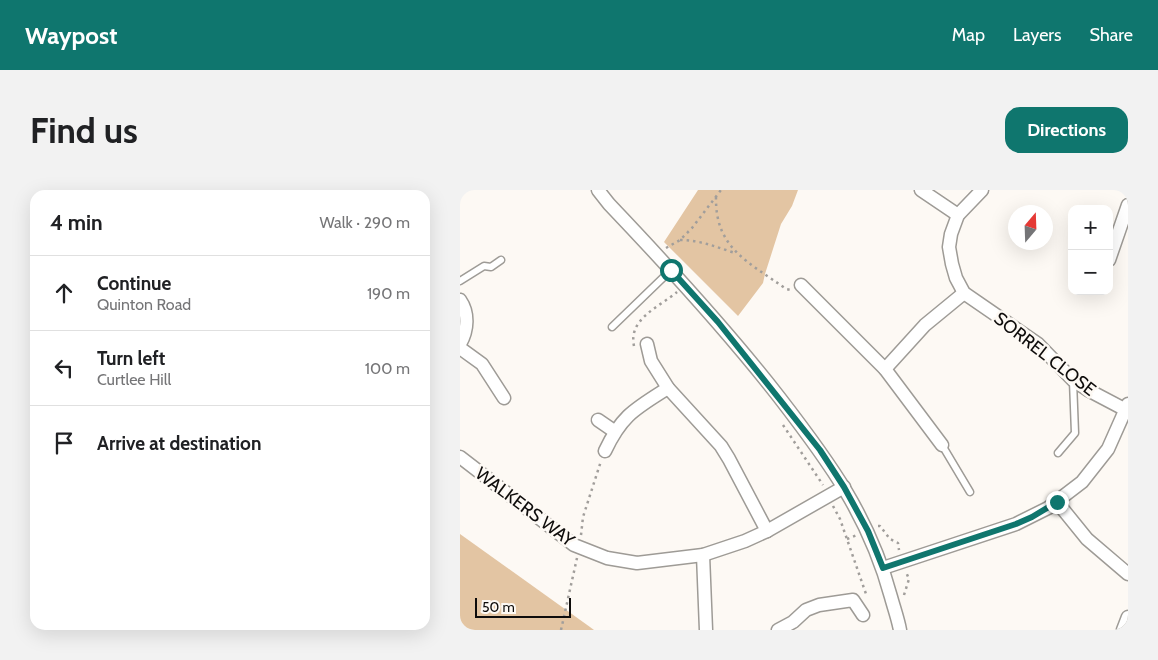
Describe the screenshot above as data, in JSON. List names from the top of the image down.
{
  "streets": {
    "street": ["SORREL CLOSE", "WALKERS WAY"]
  },
  "scale_bar": "50 m",
  "north": "top",
  "page": {
    "header": "Waypost",
    "nav": ["Map", "Layers", "Share"],
    "buttons": "Directions",
    "title": "Find us",
    "heading": ["4 min", "Walk · 290 m"],
    "map_buttons": ["+", "−"],
    "list": [
      ["Continue", "Quinton Road", "190 m"],
      ["Turn left", "Curtlee Hill", "100 m"],
      "Arrive at destination"
    ],
    "scale": "50 m"
  }
}
